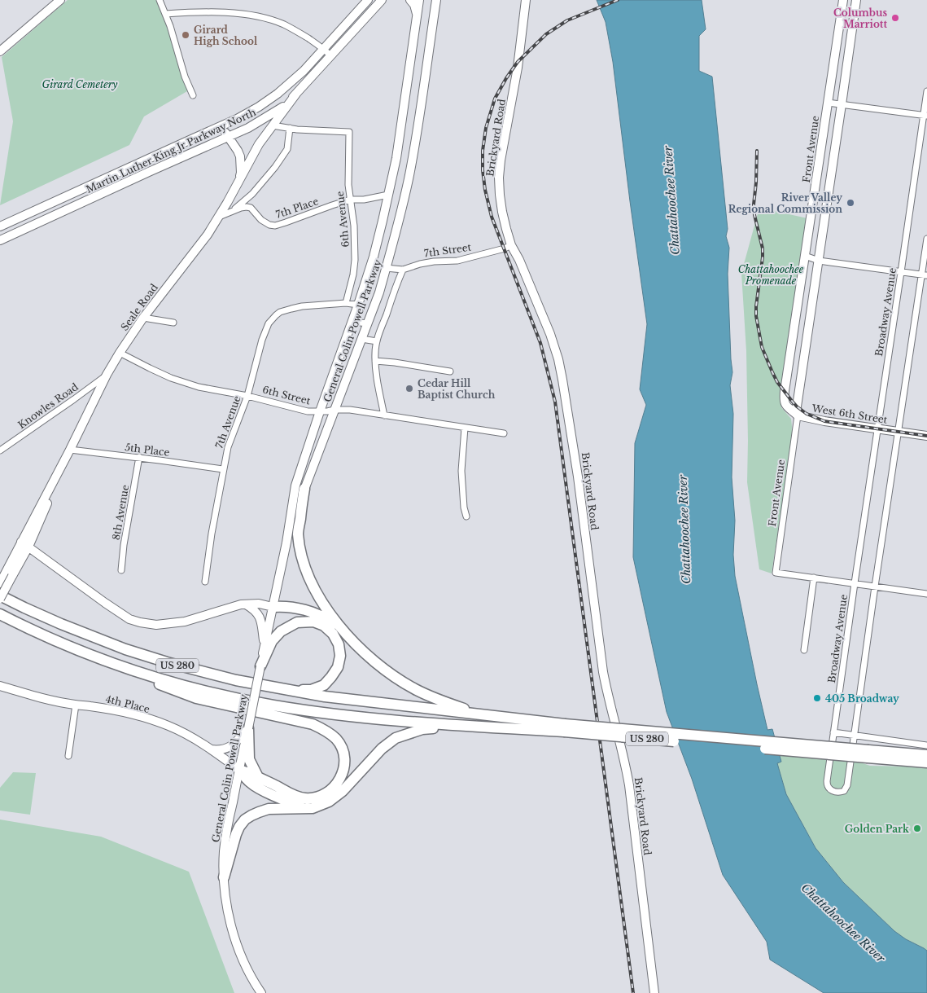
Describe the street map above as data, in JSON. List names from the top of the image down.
{
  "streets": {
    "highway": ["US 280"],
    "street": [
      "Brickyard Road",
      "Front Avenue",
      "Martin Luther King Jr Parkway North",
      "7th Place",
      "6th Avenue",
      "7th Street",
      "Seale Road",
      "Broadway Avenue",
      "General Colin Powell Parkway",
      "6th Street",
      "Knowles Road",
      "West 6th Street",
      "7th Avenue",
      "5th Place",
      "8th Avenue",
      "4th Place"
    ]
  },
  "crossings": [
    ["Brickyard Road", "7th Street"],
    ["Front Avenue", "West 6th Street"],
    ["Martin Luther King Jr Parkway North", "Seale Road"],
    ["7th Place", "6th Avenue"],
    ["7th Place", "Seale Road"],
    ["7th Place", "General Colin Powell Parkway"],
    ["6th Avenue", "7th Avenue"],
    ["7th Street", "General Colin Powell Parkway"],
    ["Seale Road", "6th Street"],
    ["Seale Road", "Knowles Road"],
    ["Seale Road", "5th Place"],
    ["Broadway Avenue", "West 6th Street"],
    ["General Colin Powell Parkway", "6th Street"],
    ["General Colin Powell Parkway", "4th Place"],
    ["6th Street", "7th Avenue"],
    ["7th Avenue", "5th Place"],
    ["5th Place", "8th Avenue"]
  ],
  "water": ["Chattahoochee River"],
  "parks": ["Girard Cemetery", "Chattahoochee Promenade"],
  "places": [
    "Columbus Marriott",
    "Girard High School",
    "River Valley Regional Commission",
    "Cedar Hill Baptist Church",
    "405 Broadway",
    "Golden Park"
  ]
}
